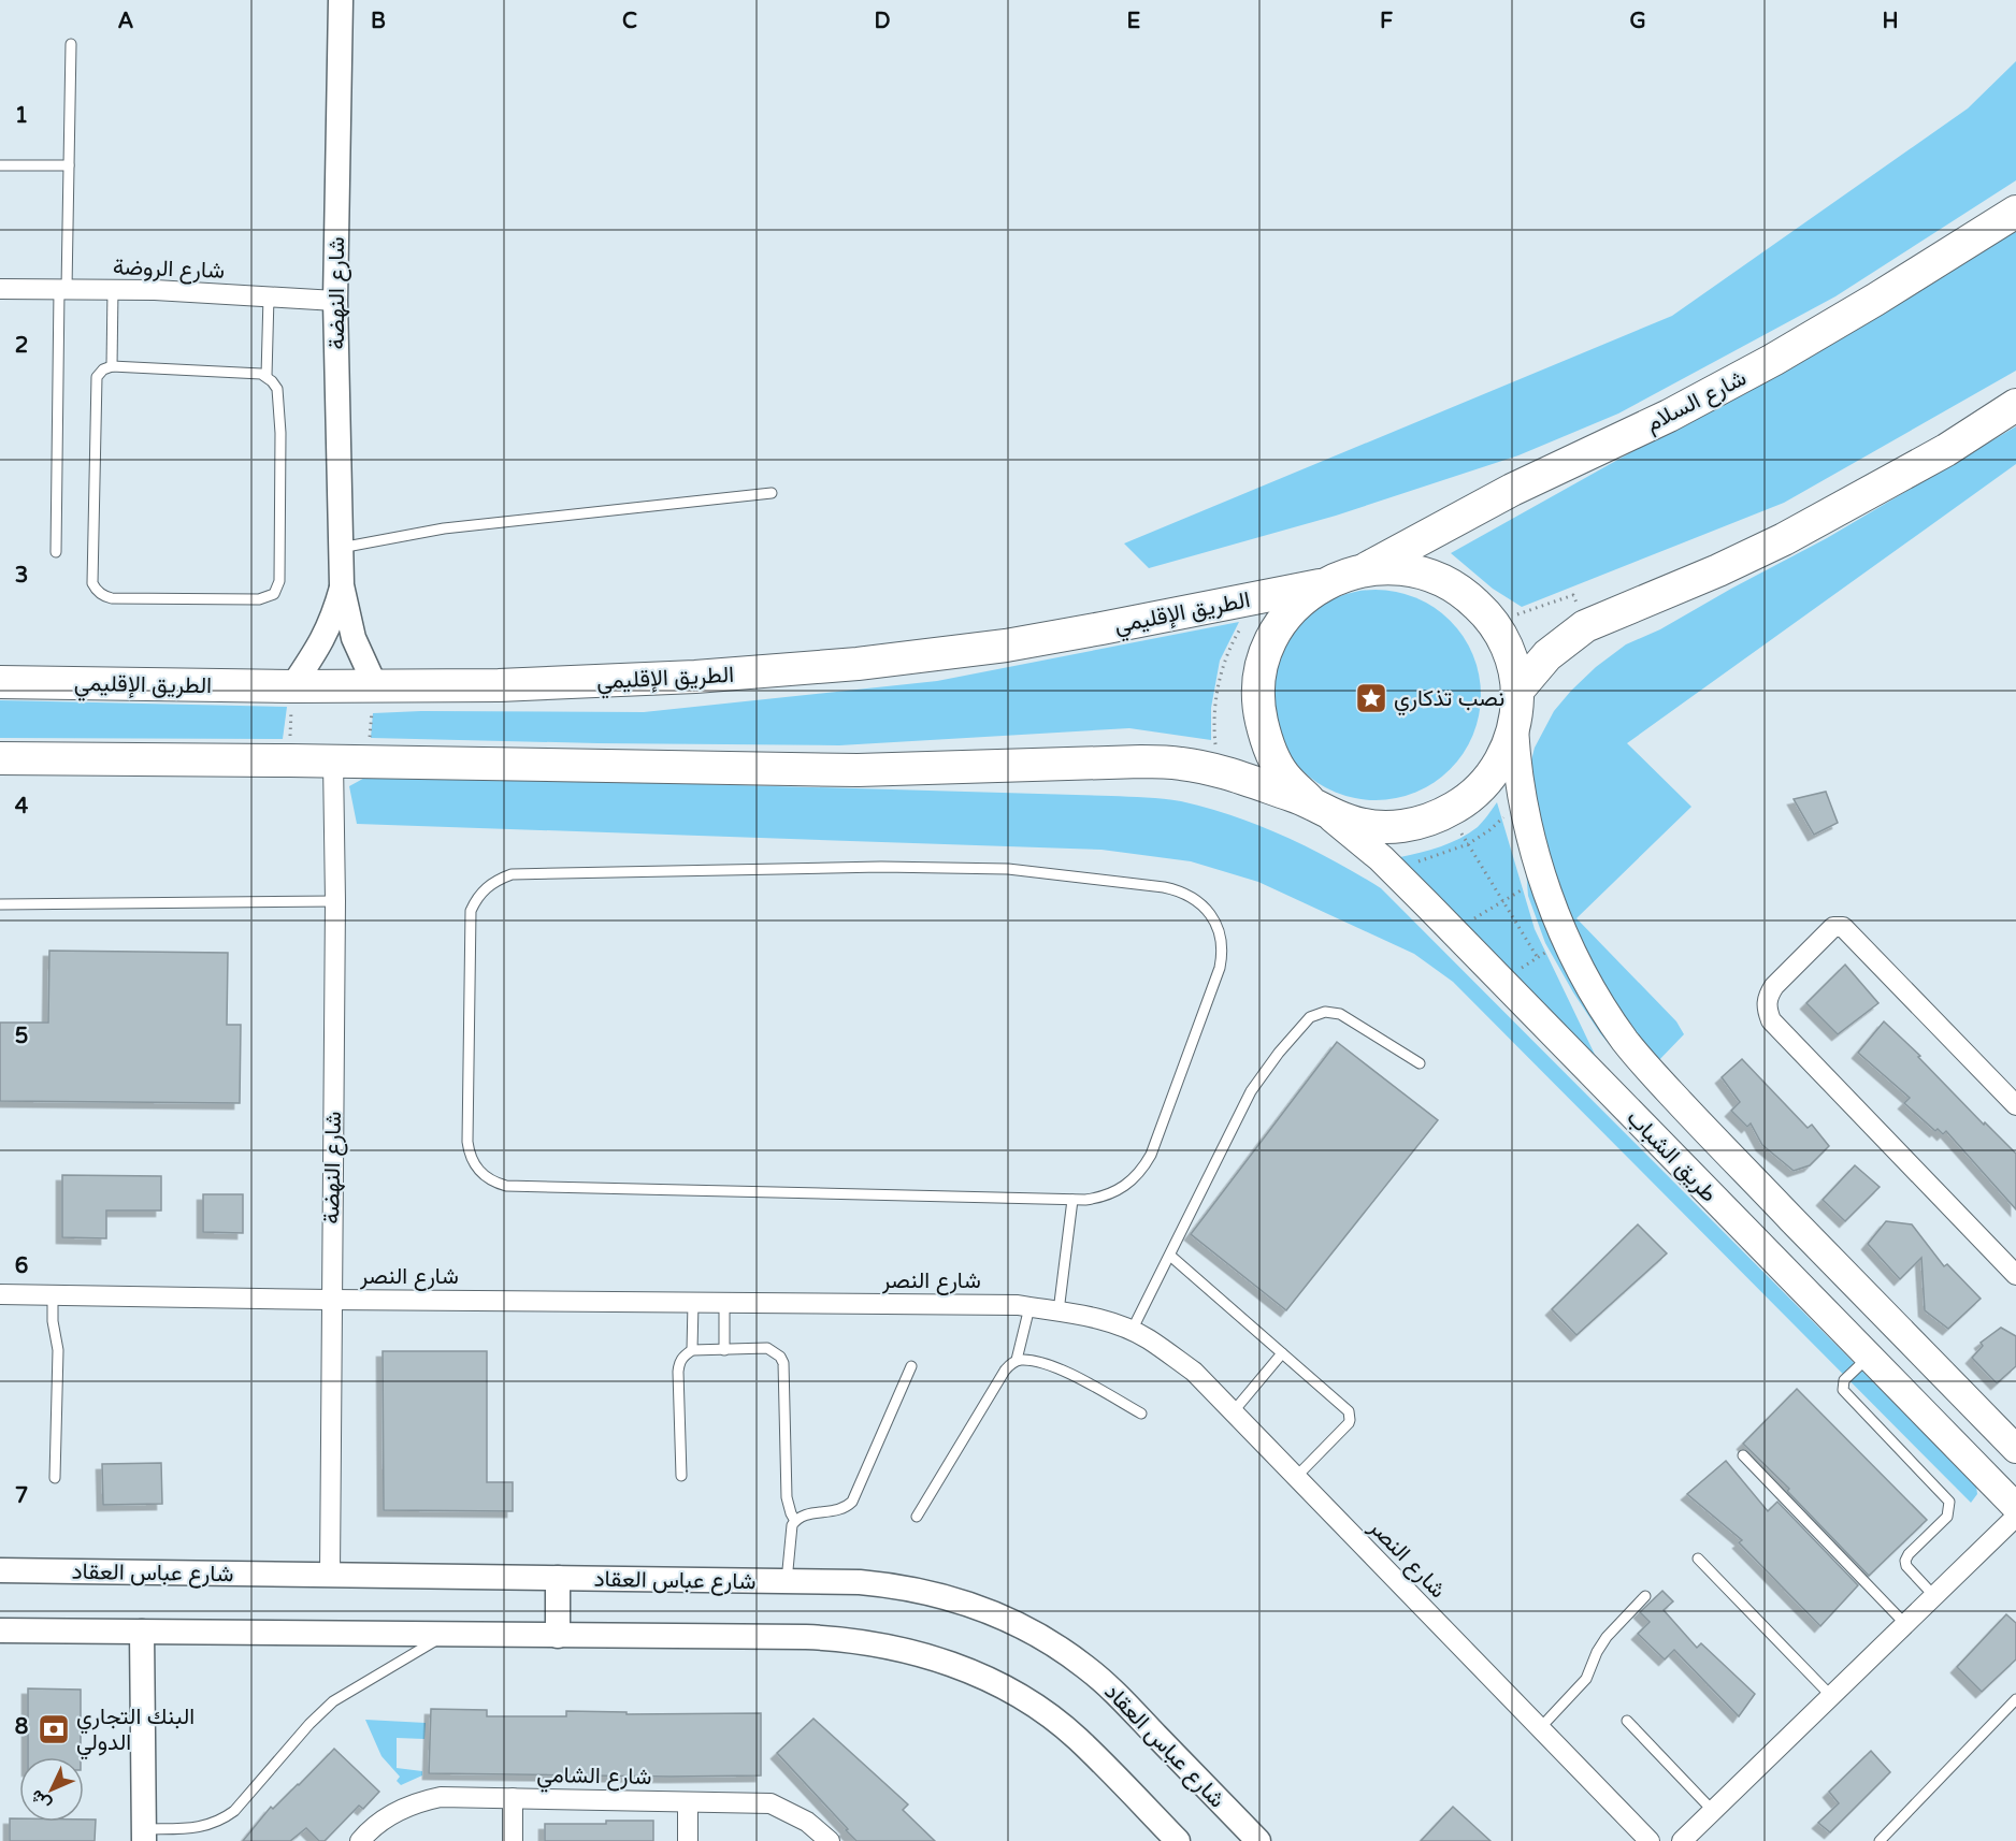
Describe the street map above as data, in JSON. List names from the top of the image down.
{
  "streets": {
    "highway": ["شارع السلام", "الطريق الإقليمي"],
    "main road": ["طريق الشباب"],
    "street": [
      "شارع الروضة",
      "شارع النهضة",
      "شارع النصر",
      "شارع عباس العقاد",
      "شارع الشامي"
    ]
  },
  "crossings": [
    ["شارع الروضة", "شارع النهضة"],
    ["شارع النهضة", "الطريق الإقليمي"],
    ["شارع النهضة", "شارع النصر"],
    ["شارع النهضة", "شارع عباس العقاد"]
  ],
  "places": {
    "place": ["نصب تذكاري"],
    "bank": ["البنك التجاري الدولي"]
  },
  "north": "bottom left",
  "grid": {
    "columns": [
      "A",
      "B",
      "C",
      "D",
      "E",
      "F",
      "G",
      "H"
    ],
    "rows": [
      "1",
      "2",
      "3",
      "4",
      "5",
      "6",
      "7",
      "8"
    ]
  }
}
